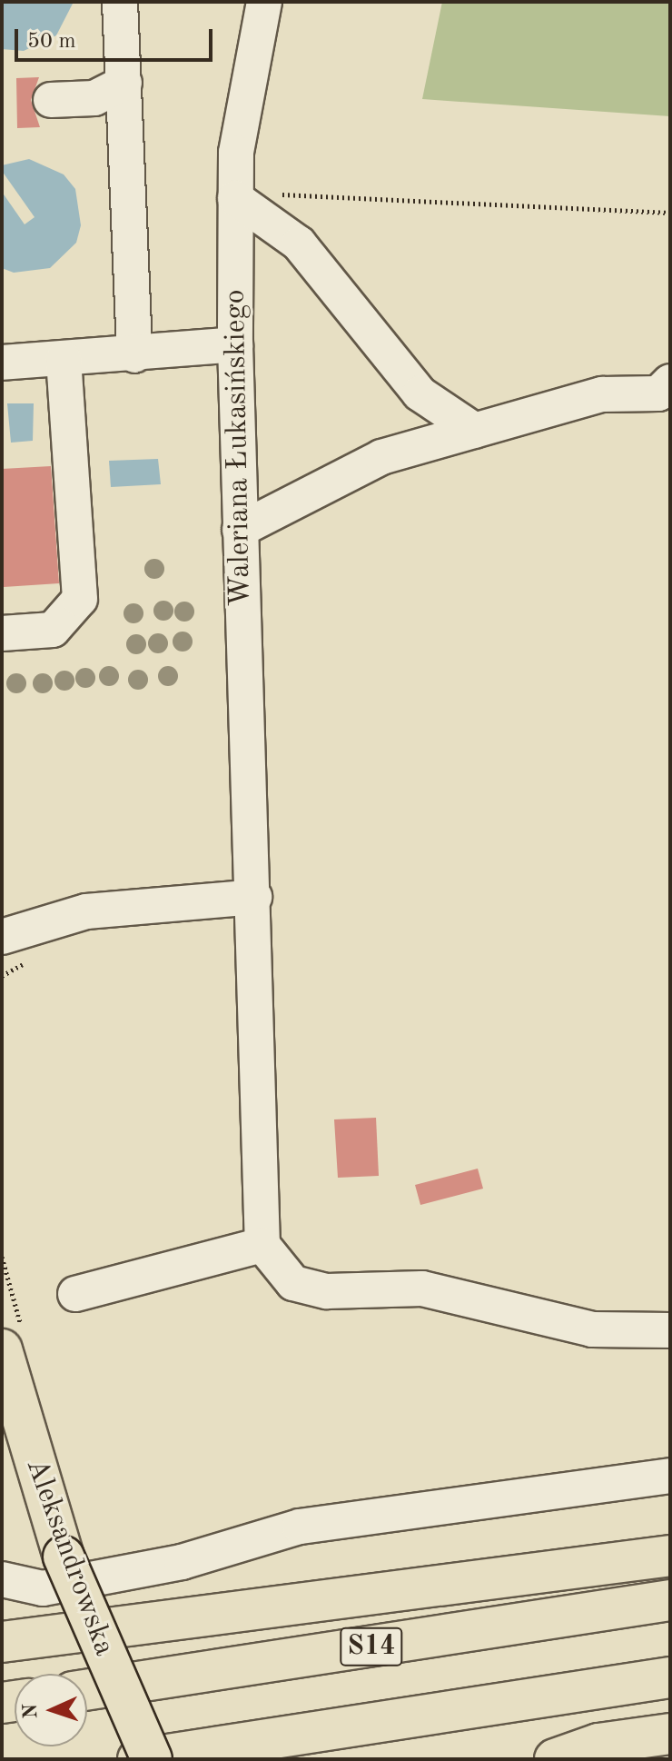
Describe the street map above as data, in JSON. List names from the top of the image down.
{
  "streets": {
    "main road": ["Aleksandrowska", "S14"],
    "street": ["Waleriana Łukasińskiego"]
  },
  "scale_bar": "50 m",
  "north": "left"
}
